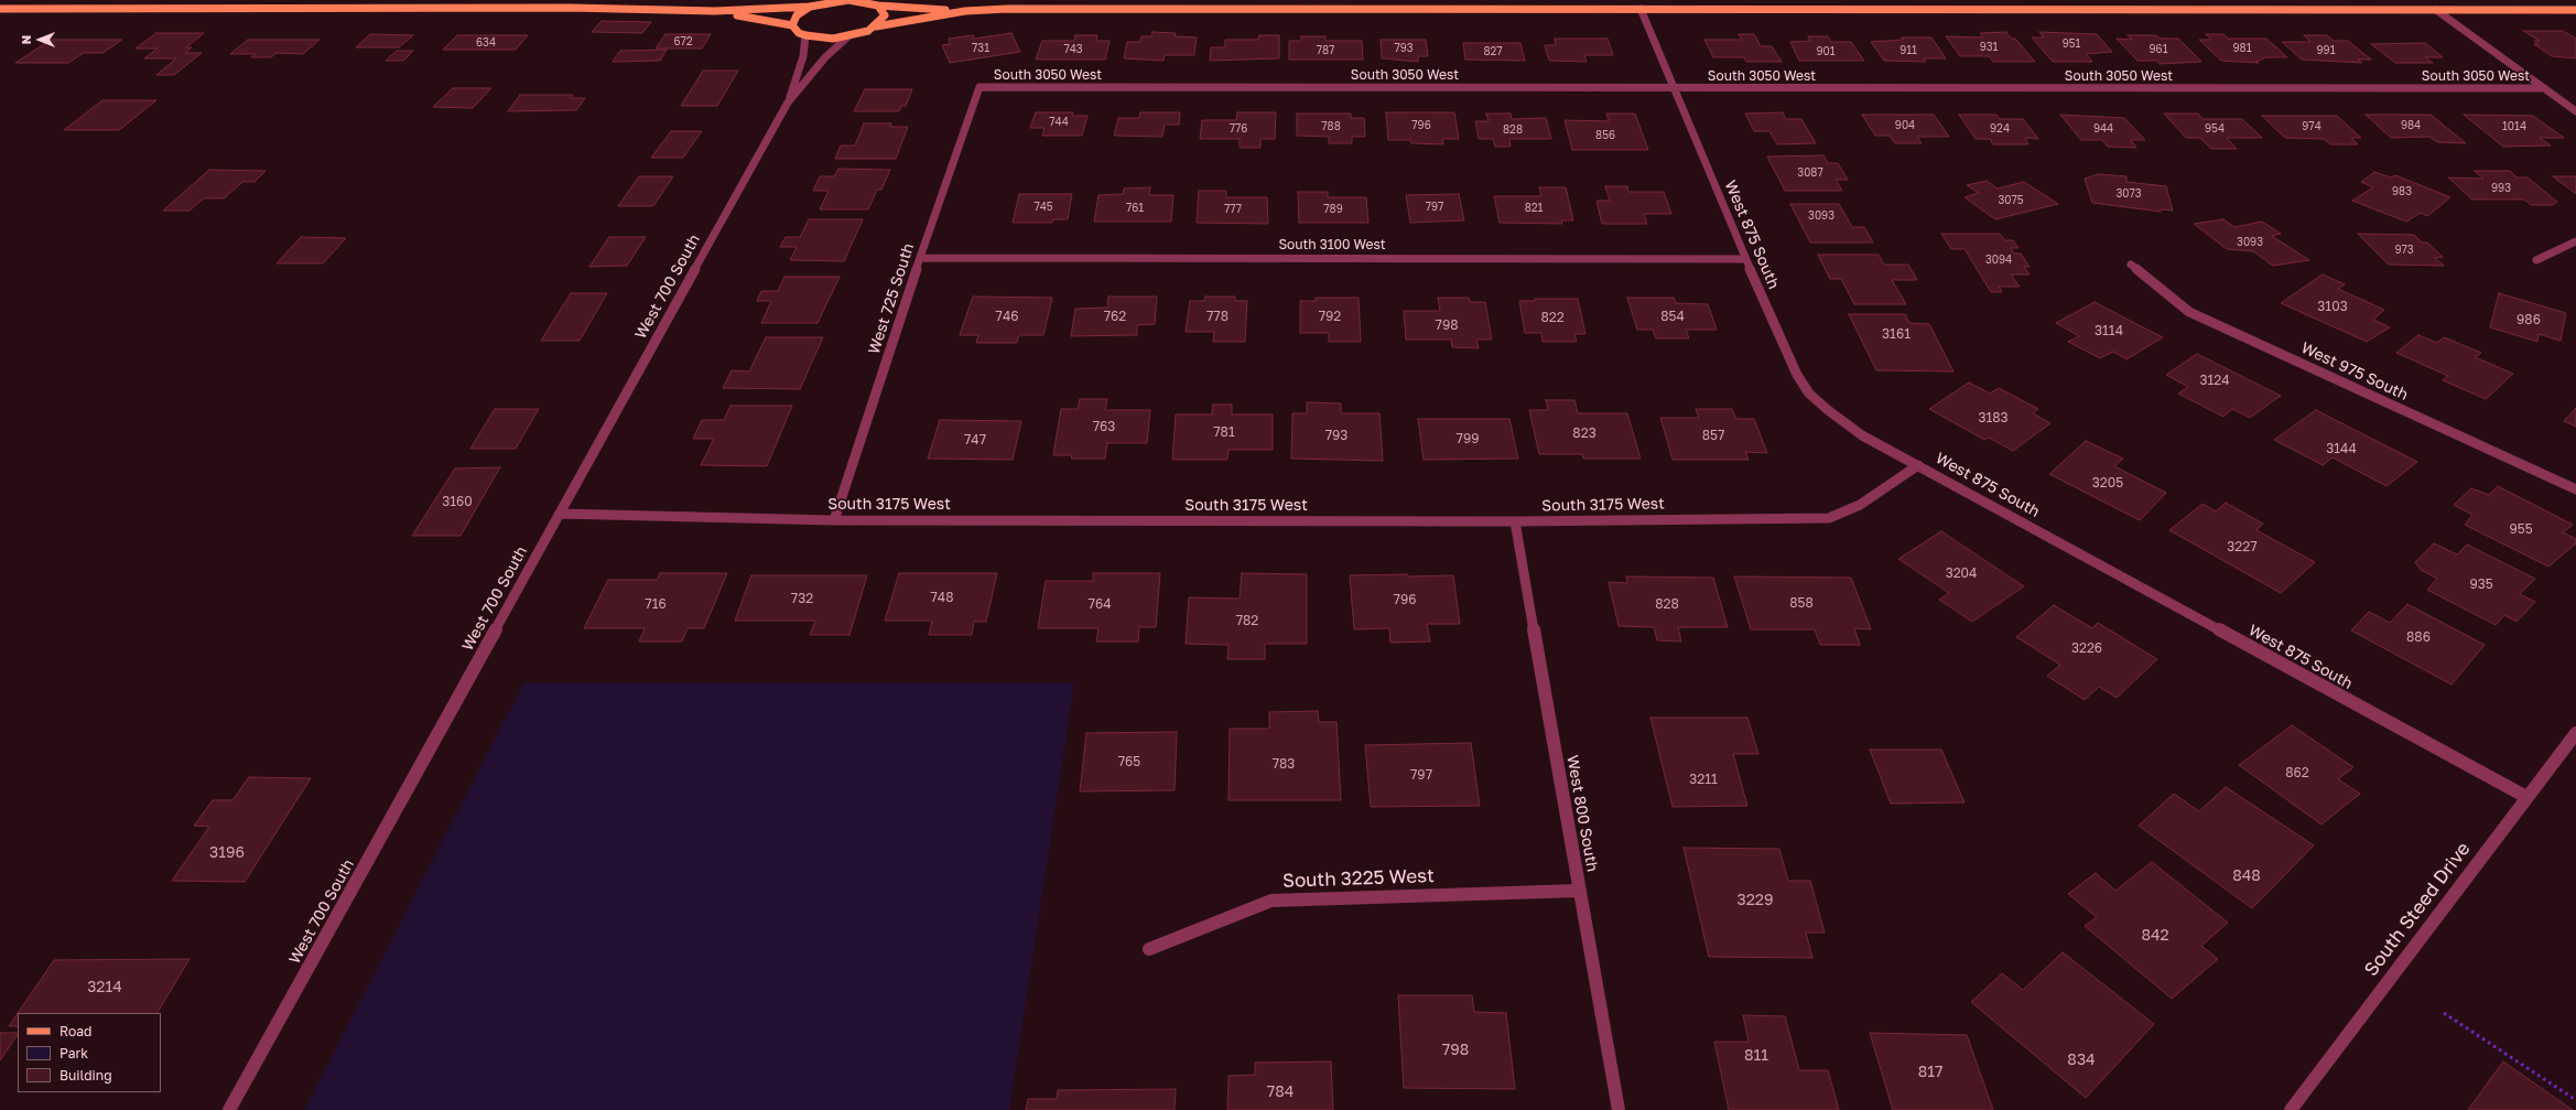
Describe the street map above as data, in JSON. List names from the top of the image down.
{
  "streets": {
    "street": [
      "South 3050 West",
      "West 875 South",
      "South 3100 West",
      "West 700 South",
      "West 725 South",
      "West 975 South",
      "South 3175 West",
      "West 800 South",
      "South 3225 West",
      "South Steed Drive"
    ]
  },
  "crossings": [
    ["South 3050 West", "West 875 South"],
    ["South 3050 West", "West 725 South"],
    ["West 875 South", "South 3100 West"],
    ["West 875 South", "South 3175 West"],
    ["West 875 South", "South Steed Drive"],
    ["South 3100 West", "West 725 South"],
    ["West 700 South", "South 3175 West"],
    ["West 725 South", "South 3175 West"],
    ["South 3175 West", "West 800 South"],
    ["West 800 South", "South 3225 West"]
  ],
  "house_numbers": [
    "672",
    "634",
    "951",
    "931",
    "731",
    "793",
    "981",
    "743",
    "961",
    "787",
    "911",
    "991",
    "827",
    "901",
    "744",
    "796",
    "904",
    "984",
    "788",
    "974",
    "1014",
    "776",
    "924",
    "944",
    "954",
    "828",
    "856",
    "3087",
    "993",
    "983",
    "3073",
    "3075",
    "745",
    "797",
    "761",
    "821",
    "777",
    "789",
    "3093",
    "3093",
    "973",
    "3094",
    "3103",
    "746",
    "762",
    "778",
    "792",
    "854",
    "822",
    "986",
    "798",
    "3114",
    "3161",
    "3124",
    "3183",
    "763",
    "781",
    "823",
    "793",
    "857",
    "799",
    "747",
    "3144",
    "3205",
    "3160",
    "955",
    "3227",
    "3204",
    "935",
    "748",
    "732",
    "796",
    "858",
    "716",
    "764",
    "828",
    "782",
    "886",
    "3226",
    "765",
    "783",
    "862",
    "797",
    "3211",
    "3196",
    "848",
    "3229",
    "842",
    "3214",
    "798",
    "811",
    "834",
    "817",
    "784"
  ],
  "legend": ["Road", "Park", "Building"],
  "north": "left"
}
